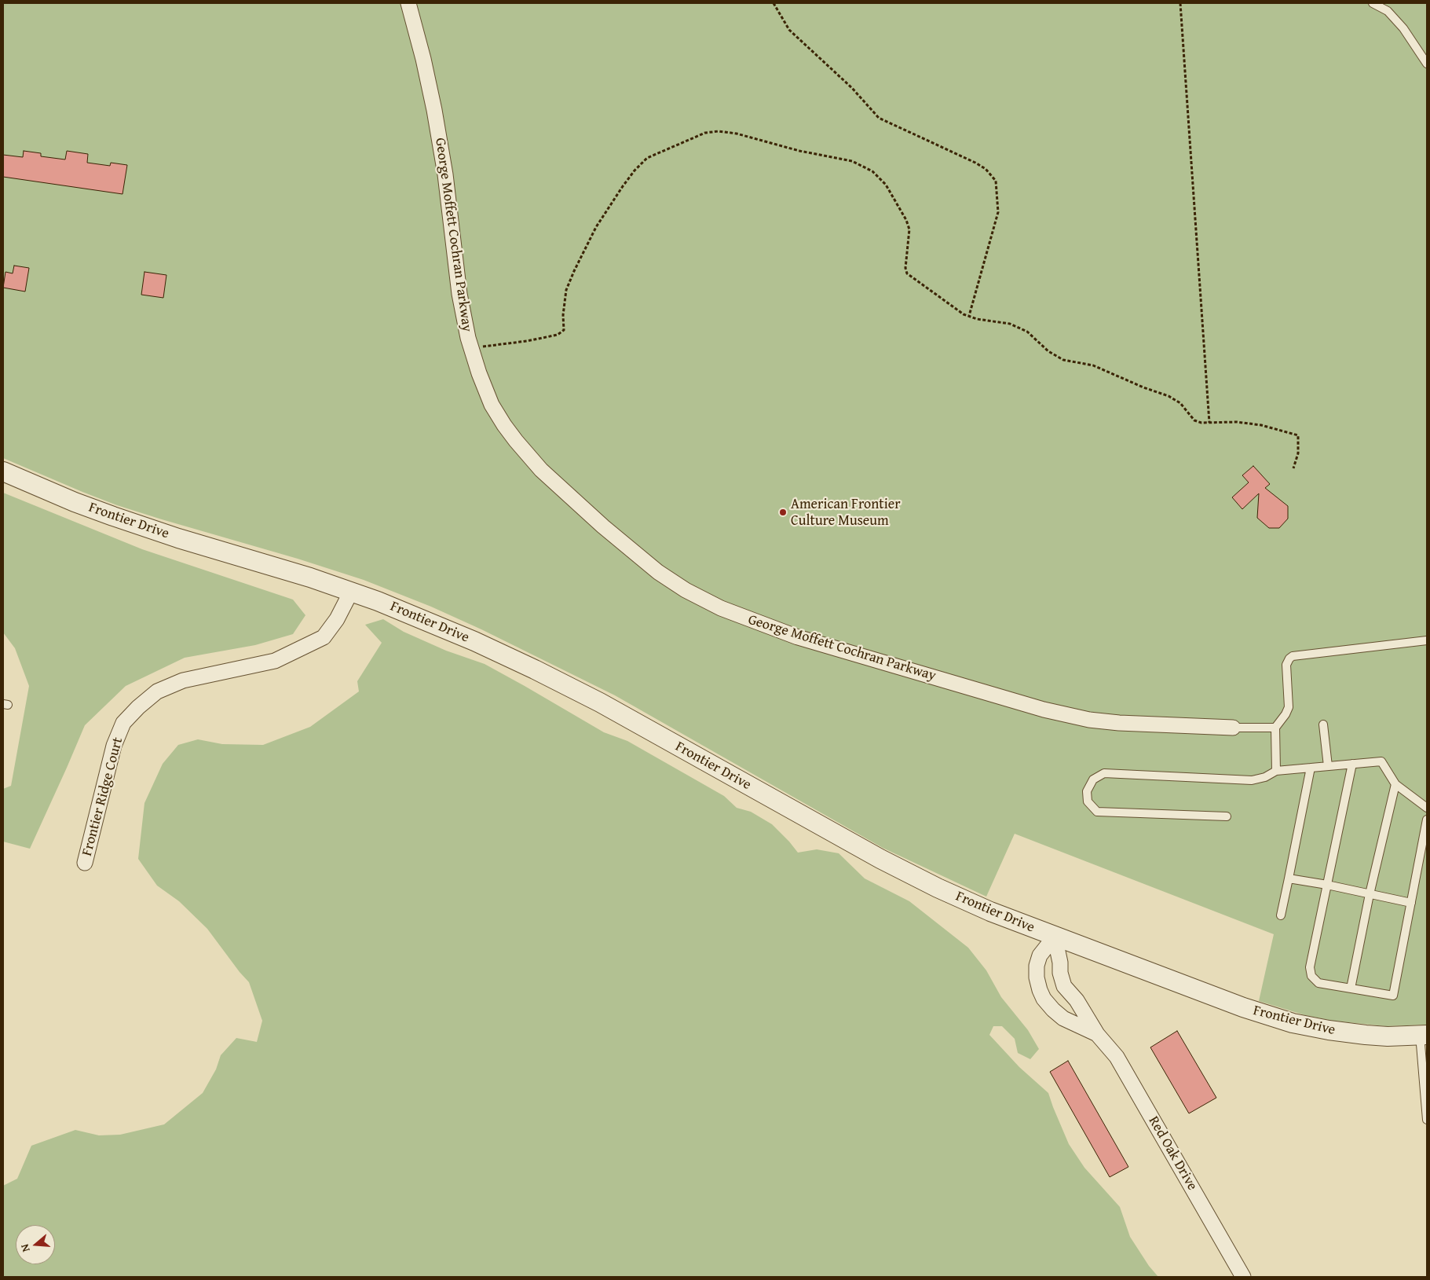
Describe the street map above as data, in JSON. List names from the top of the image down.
{
  "streets": {
    "street": [
      "George Moffett Cochran Parkway",
      "Frontier Drive",
      "Frontier Ridge Court",
      "Red Oak Drive"
    ]
  },
  "crossings": [
    ["Frontier Drive", "Frontier Ridge Court"],
    ["Frontier Drive", "Red Oak Drive"]
  ],
  "places": ["American Frontier Culture Museum"],
  "north": "left"
}
